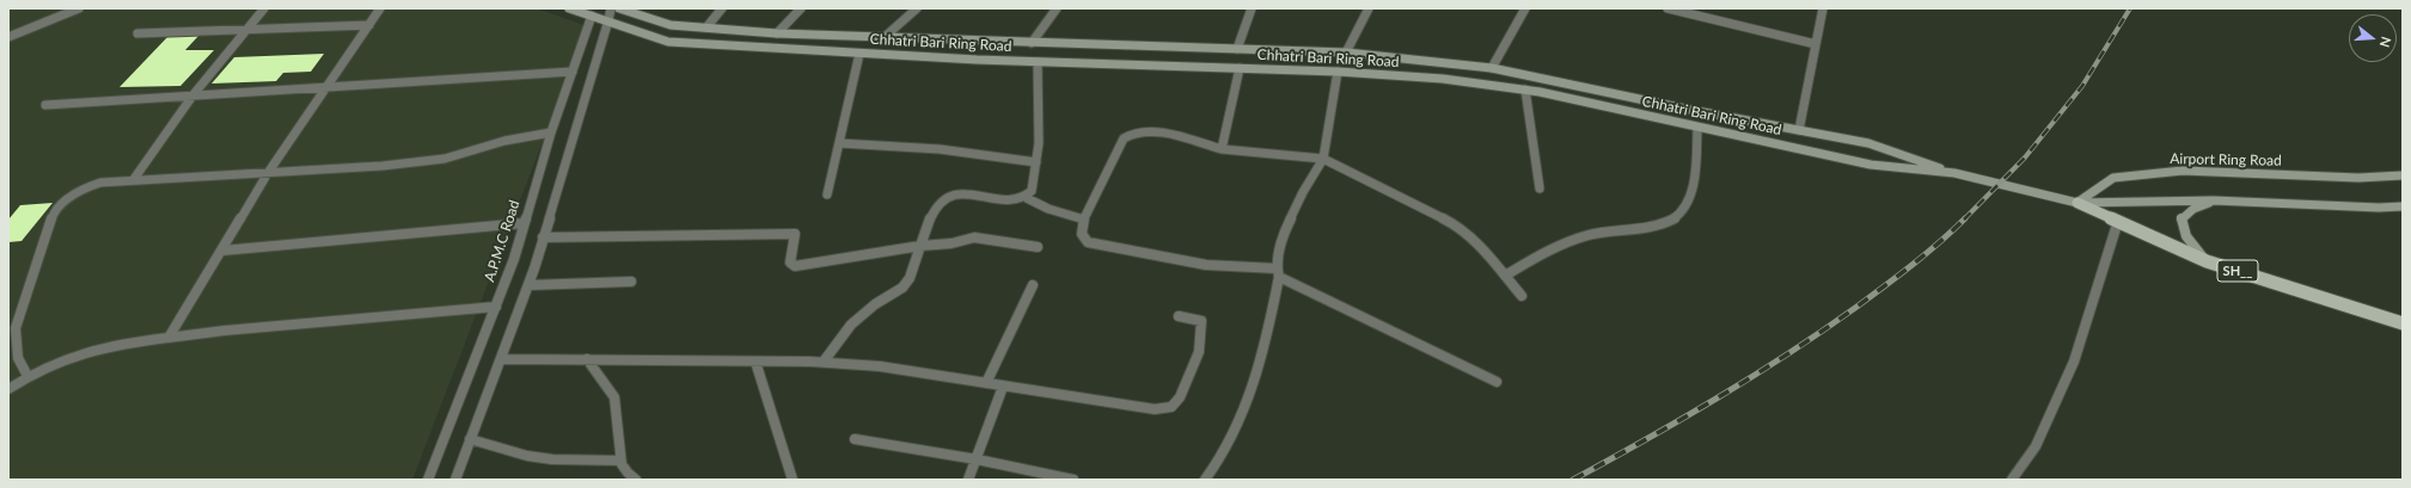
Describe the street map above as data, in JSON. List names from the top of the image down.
{
  "streets": {
    "main road": ["Chhatri Bari Ring Road", "Airport Ring Road", "SH__"],
    "street": ["A.P.M.C Road"]
  },
  "crossings": [
    ["Chhatri Bari Ring Road", "Airport Ring Road"],
    ["Chhatri Bari Ring Road", "A.P.M.C Road"],
    ["Chhatri Bari Ring Road", "SH__"],
    ["Airport Ring Road", "SH__"]
  ],
  "north": "right"
}
